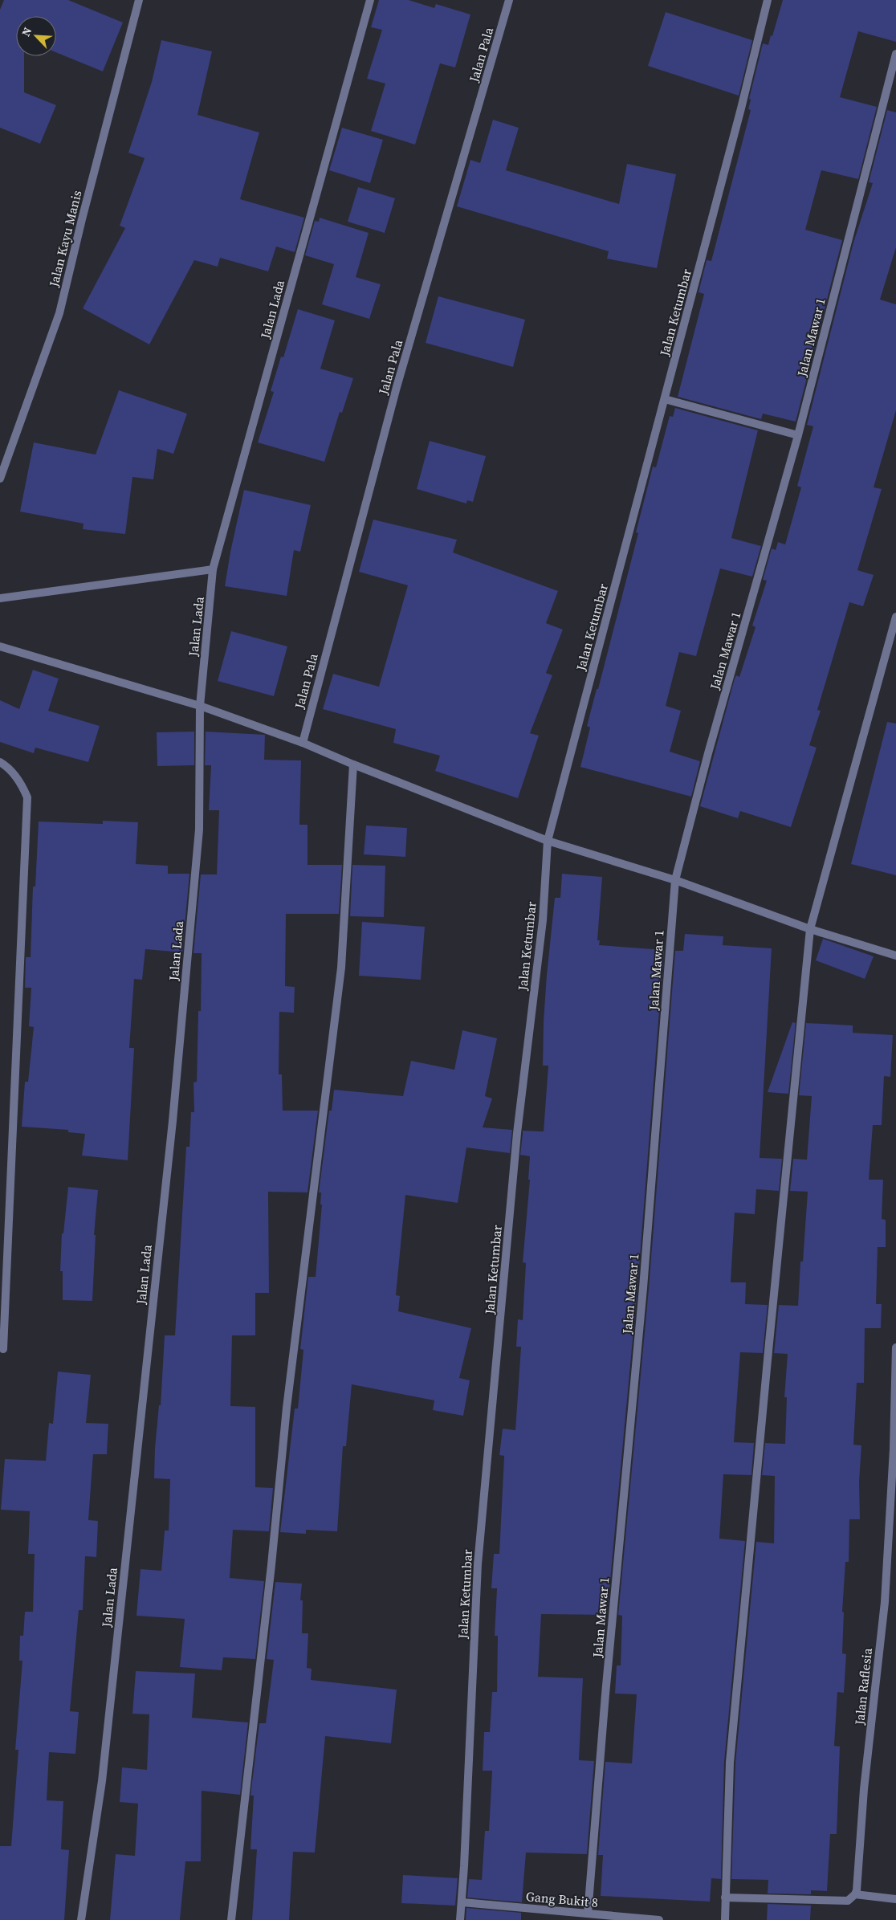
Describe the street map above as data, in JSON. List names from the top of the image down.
{
  "streets": {
    "street": [
      "Jalan Pala",
      "Jalan Kayu Manis",
      "Jalan Lada",
      "Jalan Ketumbar",
      "Jalan Mawar 1",
      "Jalan Raflesia",
      "Gang Bukit 8"
    ]
  },
  "crossings": [
    ["Jalan Ketumbar", "Gang Bukit 8"],
    ["Jalan Mawar 1", "Gang Bukit 8"]
  ],
  "north": "top left"
}
